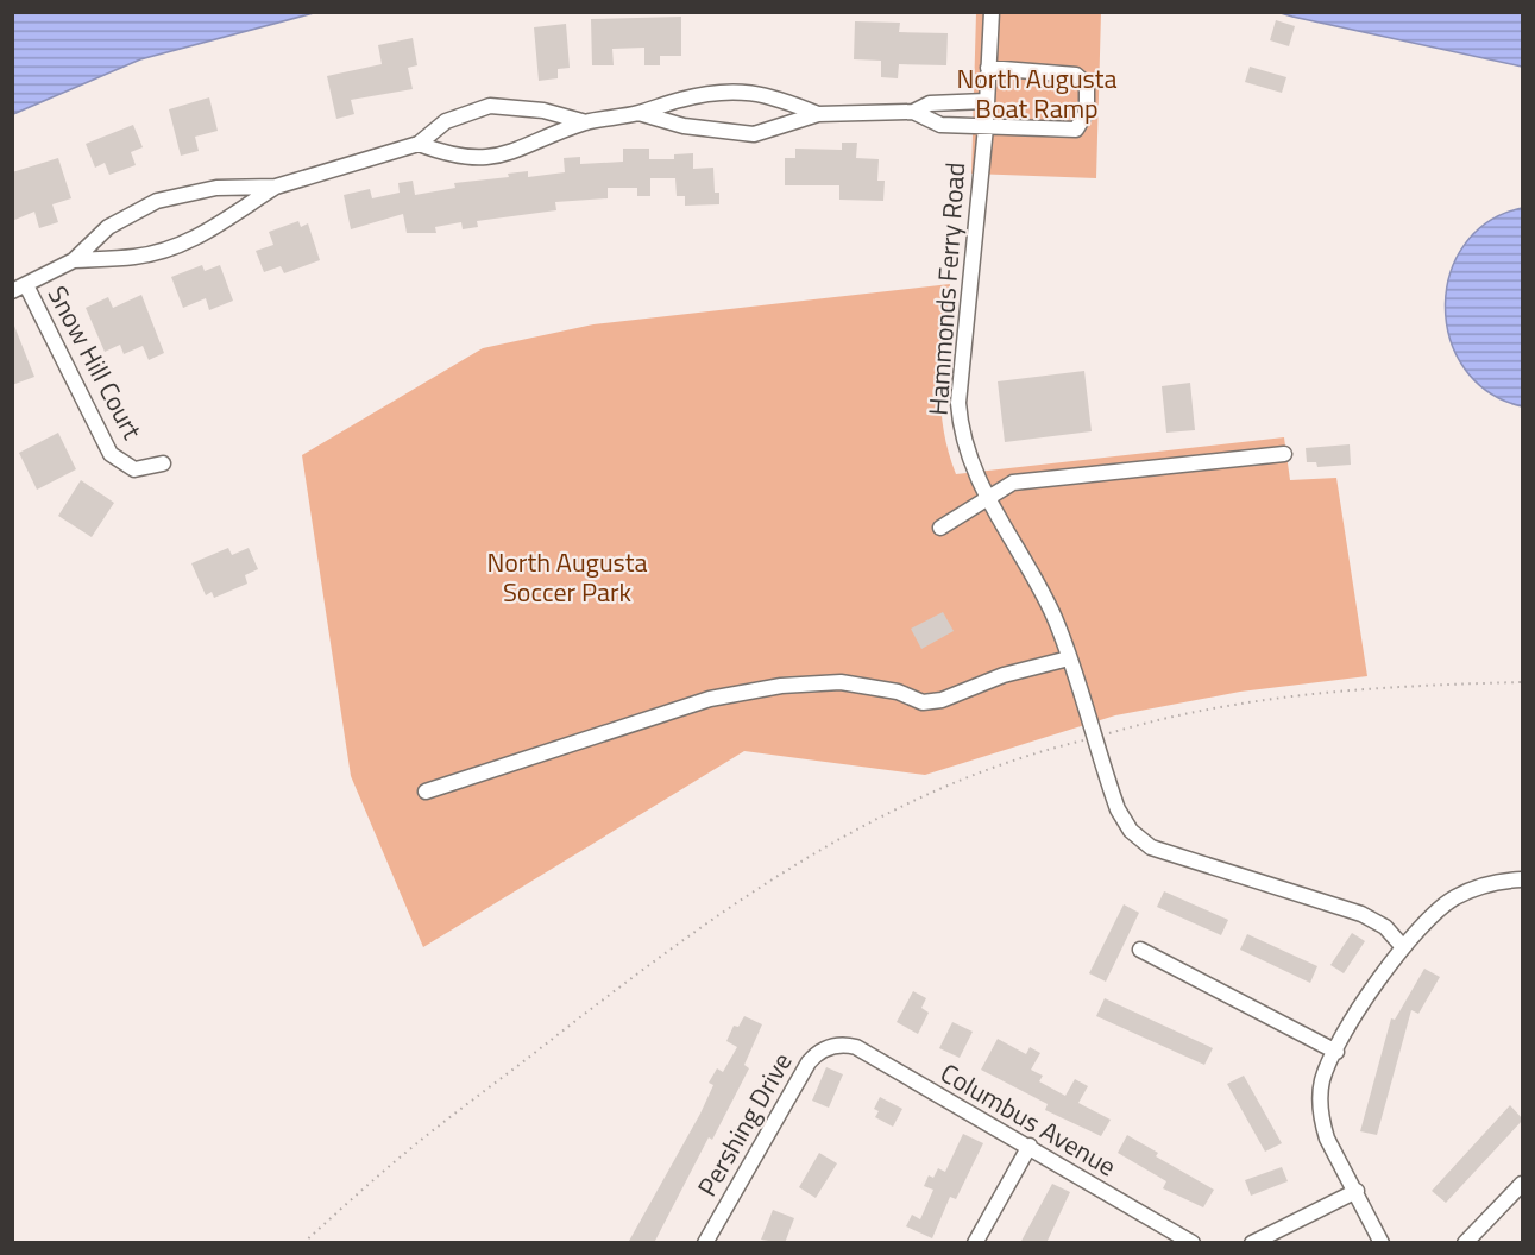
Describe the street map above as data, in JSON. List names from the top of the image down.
{
  "streets": {
    "street": [
      "Hammonds Ferry Road",
      "Snow Hill Court",
      "Columbus Avenue",
      "Pershing Drive"
    ]
  },
  "crossings": [
    ["Columbus Avenue", "Pershing Drive"]
  ],
  "parks": ["North Augusta Boat Ramp", "North Augusta Soccer Park"]
}
